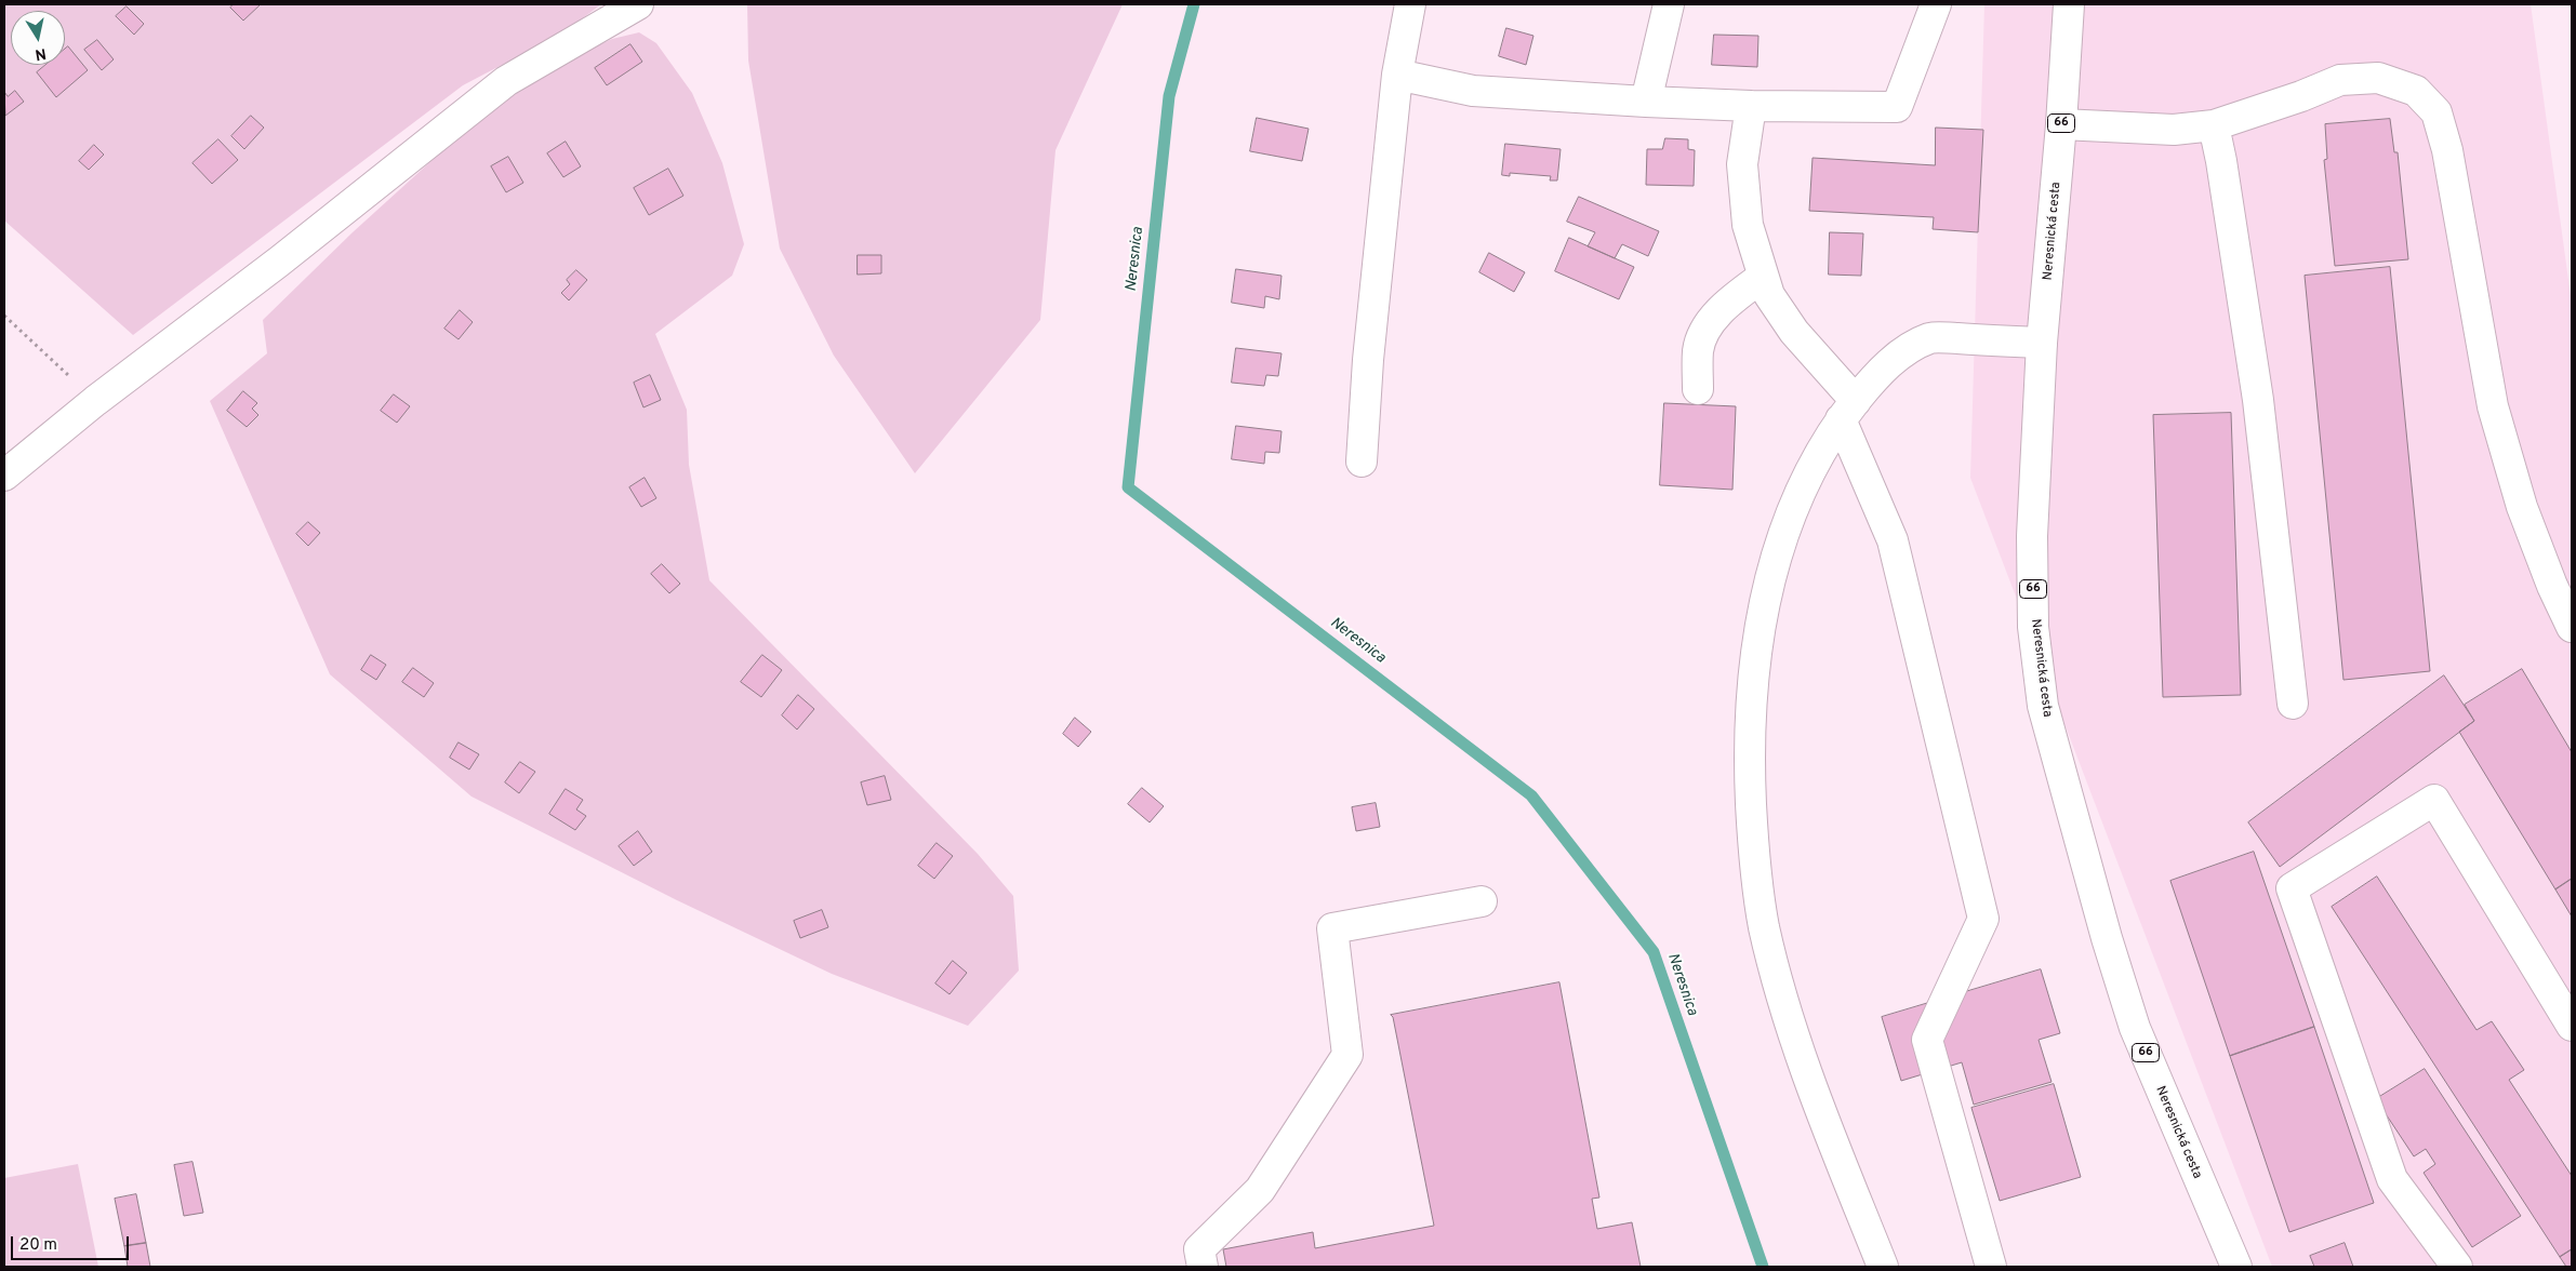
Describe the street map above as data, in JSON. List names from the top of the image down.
{
  "streets": {
    "street": ["66", "Neresnická cesta"]
  },
  "water": ["Neresnica"],
  "scale_bar": "20 m",
  "north": "bottom"
}
